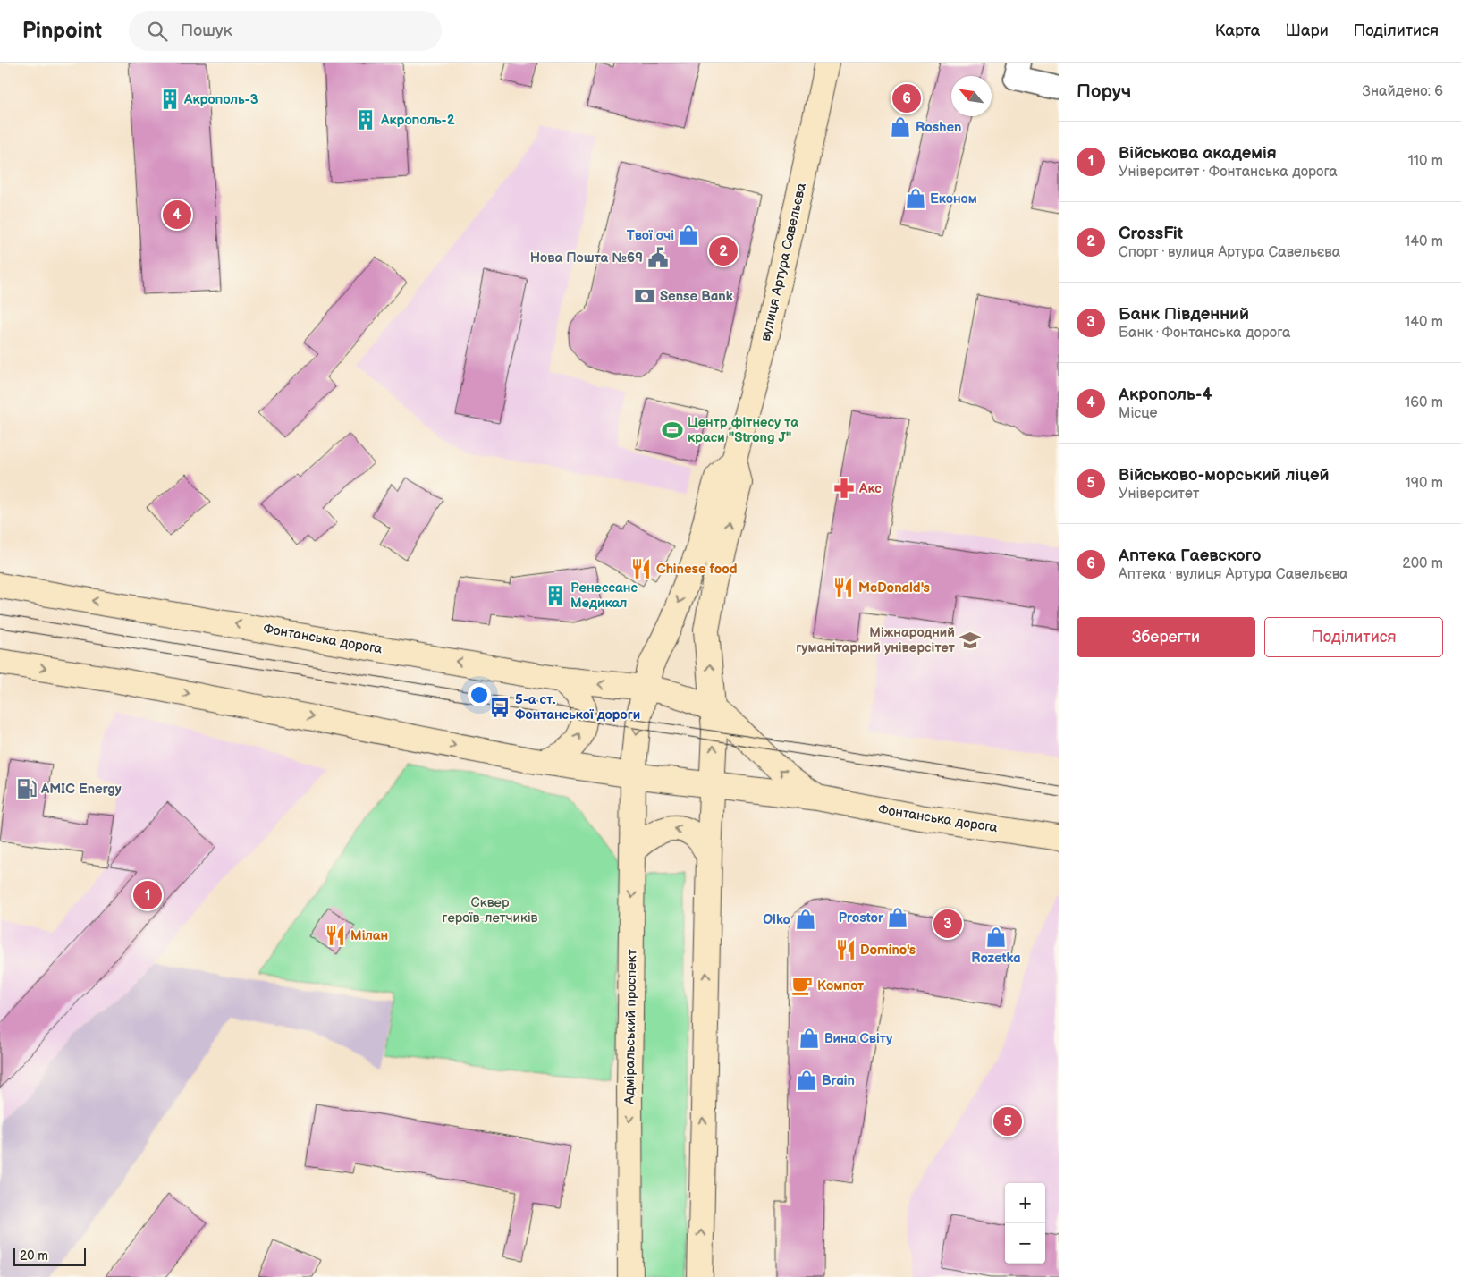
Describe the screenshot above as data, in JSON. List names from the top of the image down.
{
  "streets": {
    "main road": ["вулиця Артура Савельєва", "Фонтанська дорога", "Адміральський проспект"]
  },
  "crossings": [
    ["вулиця Артура Савельєва", "Фонтанська дорога"],
    ["вулиця Артура Савельєва", "Адміральський проспект"],
    ["Фонтанська дорога", "Адміральський проспект"]
  ],
  "parks": ["Сквер героїв-летчиків"],
  "places": {
    "building": ["Акрополь-3", "Акрополь-2", "Ренессанс Медикал"],
    "shop": [
      "Roshen",
      "Економ",
      "Твої очі",
      "Prostor",
      "Olko",
      "Rozetka",
      "Вина Світу",
      "Brain"
    ],
    "public building": ["Нова Пошта №69"],
    "bank": ["Sense Bank"],
    "sports": ["Центр фітнесу та краси \"Strong J\""],
    "pharmacy": ["Акс"],
    "restaurant": [
      "Chinese food",
      "McDonald's",
      "Мілан",
      "Domino's"
    ],
    "school or university": ["Міжнародний гуманітарний універсітет"],
    "bus stop": ["5-а ст. Фонтанської дороги"],
    "fuel station": ["AMIC Energy"],
    "cafe": ["Компот"]
  },
  "scale_bar": "20 m",
  "north": "top left",
  "page": {
    "header": "Pinpoint",
    "search": "Пошук",
    "nav": ["Карта", "Шари", "Поділитися"],
    "heading": ["Поруч", "Знайдено: 6"],
    "pins": [
      "6",
      "4",
      "2",
      "1",
      "3",
      "5"
    ],
    "list": [
      {
        "mark": "1",
        "name": "Військова академія",
        "note": "Університет · Фонтанська дорога",
        "value": "110 m"
      },
      {
        "mark": "2",
        "name": "CrossFit",
        "note": "Спорт · вулиця Артура Савельєва",
        "value": "140 m"
      },
      {
        "mark": "3",
        "name": "Банк Південний",
        "note": "Банк · Фонтанська дорога",
        "value": "140 m"
      },
      {
        "mark": "4",
        "name": "Акрополь-4",
        "note": "Місце",
        "value": "160 m"
      },
      {
        "mark": "5",
        "name": "Військово-морський ліцей",
        "note": "Університет",
        "value": "190 m"
      },
      {
        "mark": "6",
        "name": "Аптека Гаевского",
        "note": "Аптека · вулиця Артура Савельєва",
        "value": "200 m"
      }
    ],
    "buttons": ["Зберегти", "Поділитися"],
    "map_buttons": ["+", "−"],
    "scale": "20 m"
  }
}
